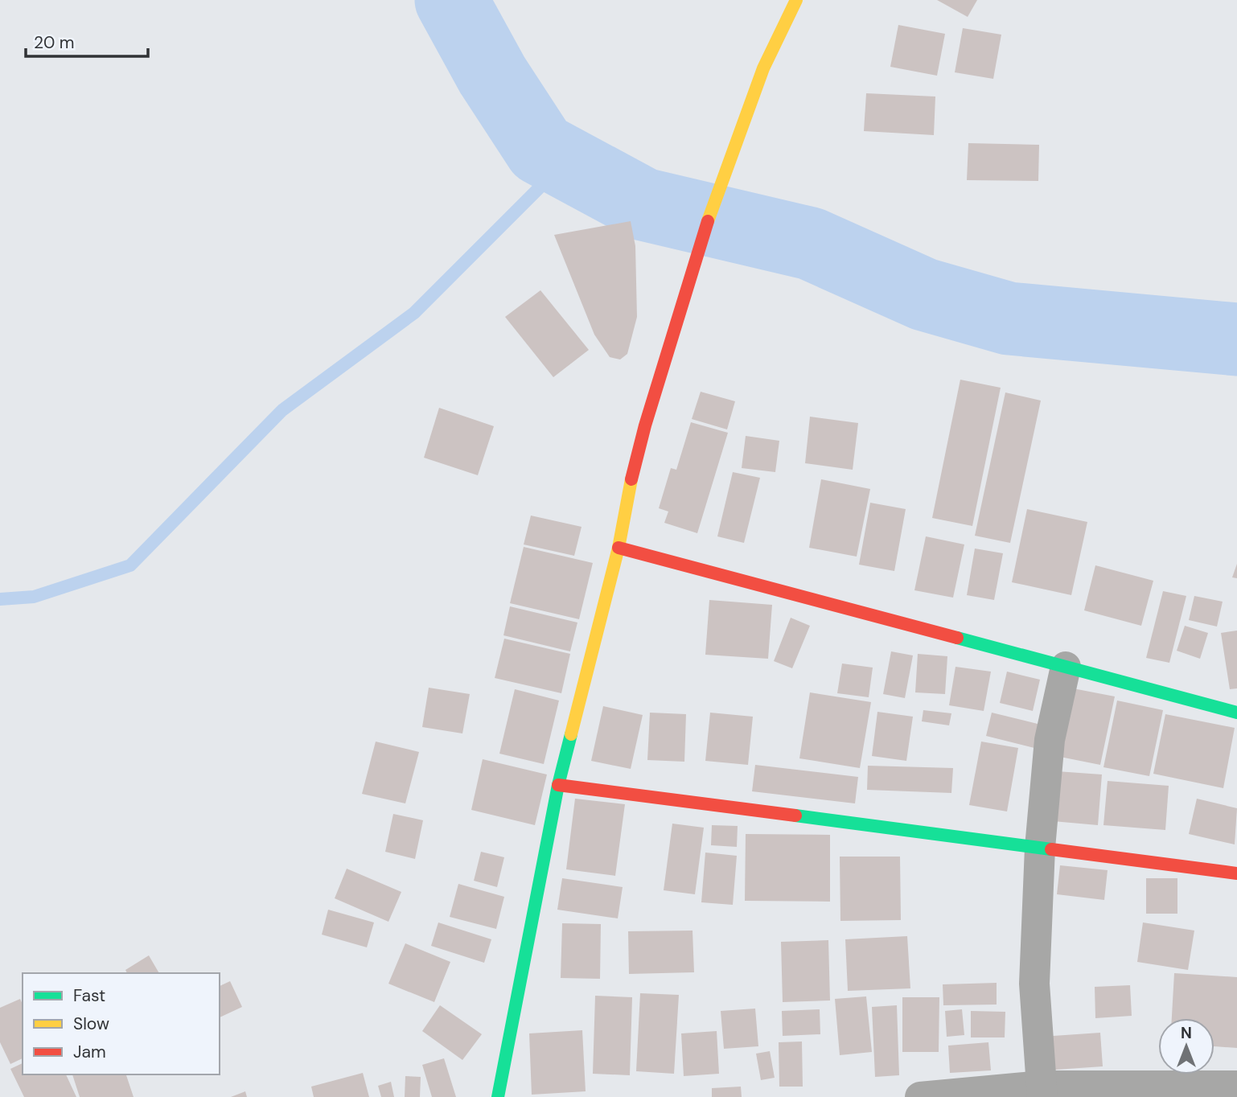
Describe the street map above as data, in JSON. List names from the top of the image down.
{
  "legend": ["Fast", "Slow", "Jam"],
  "scale_bar": "20 m",
  "north": "top"
}
